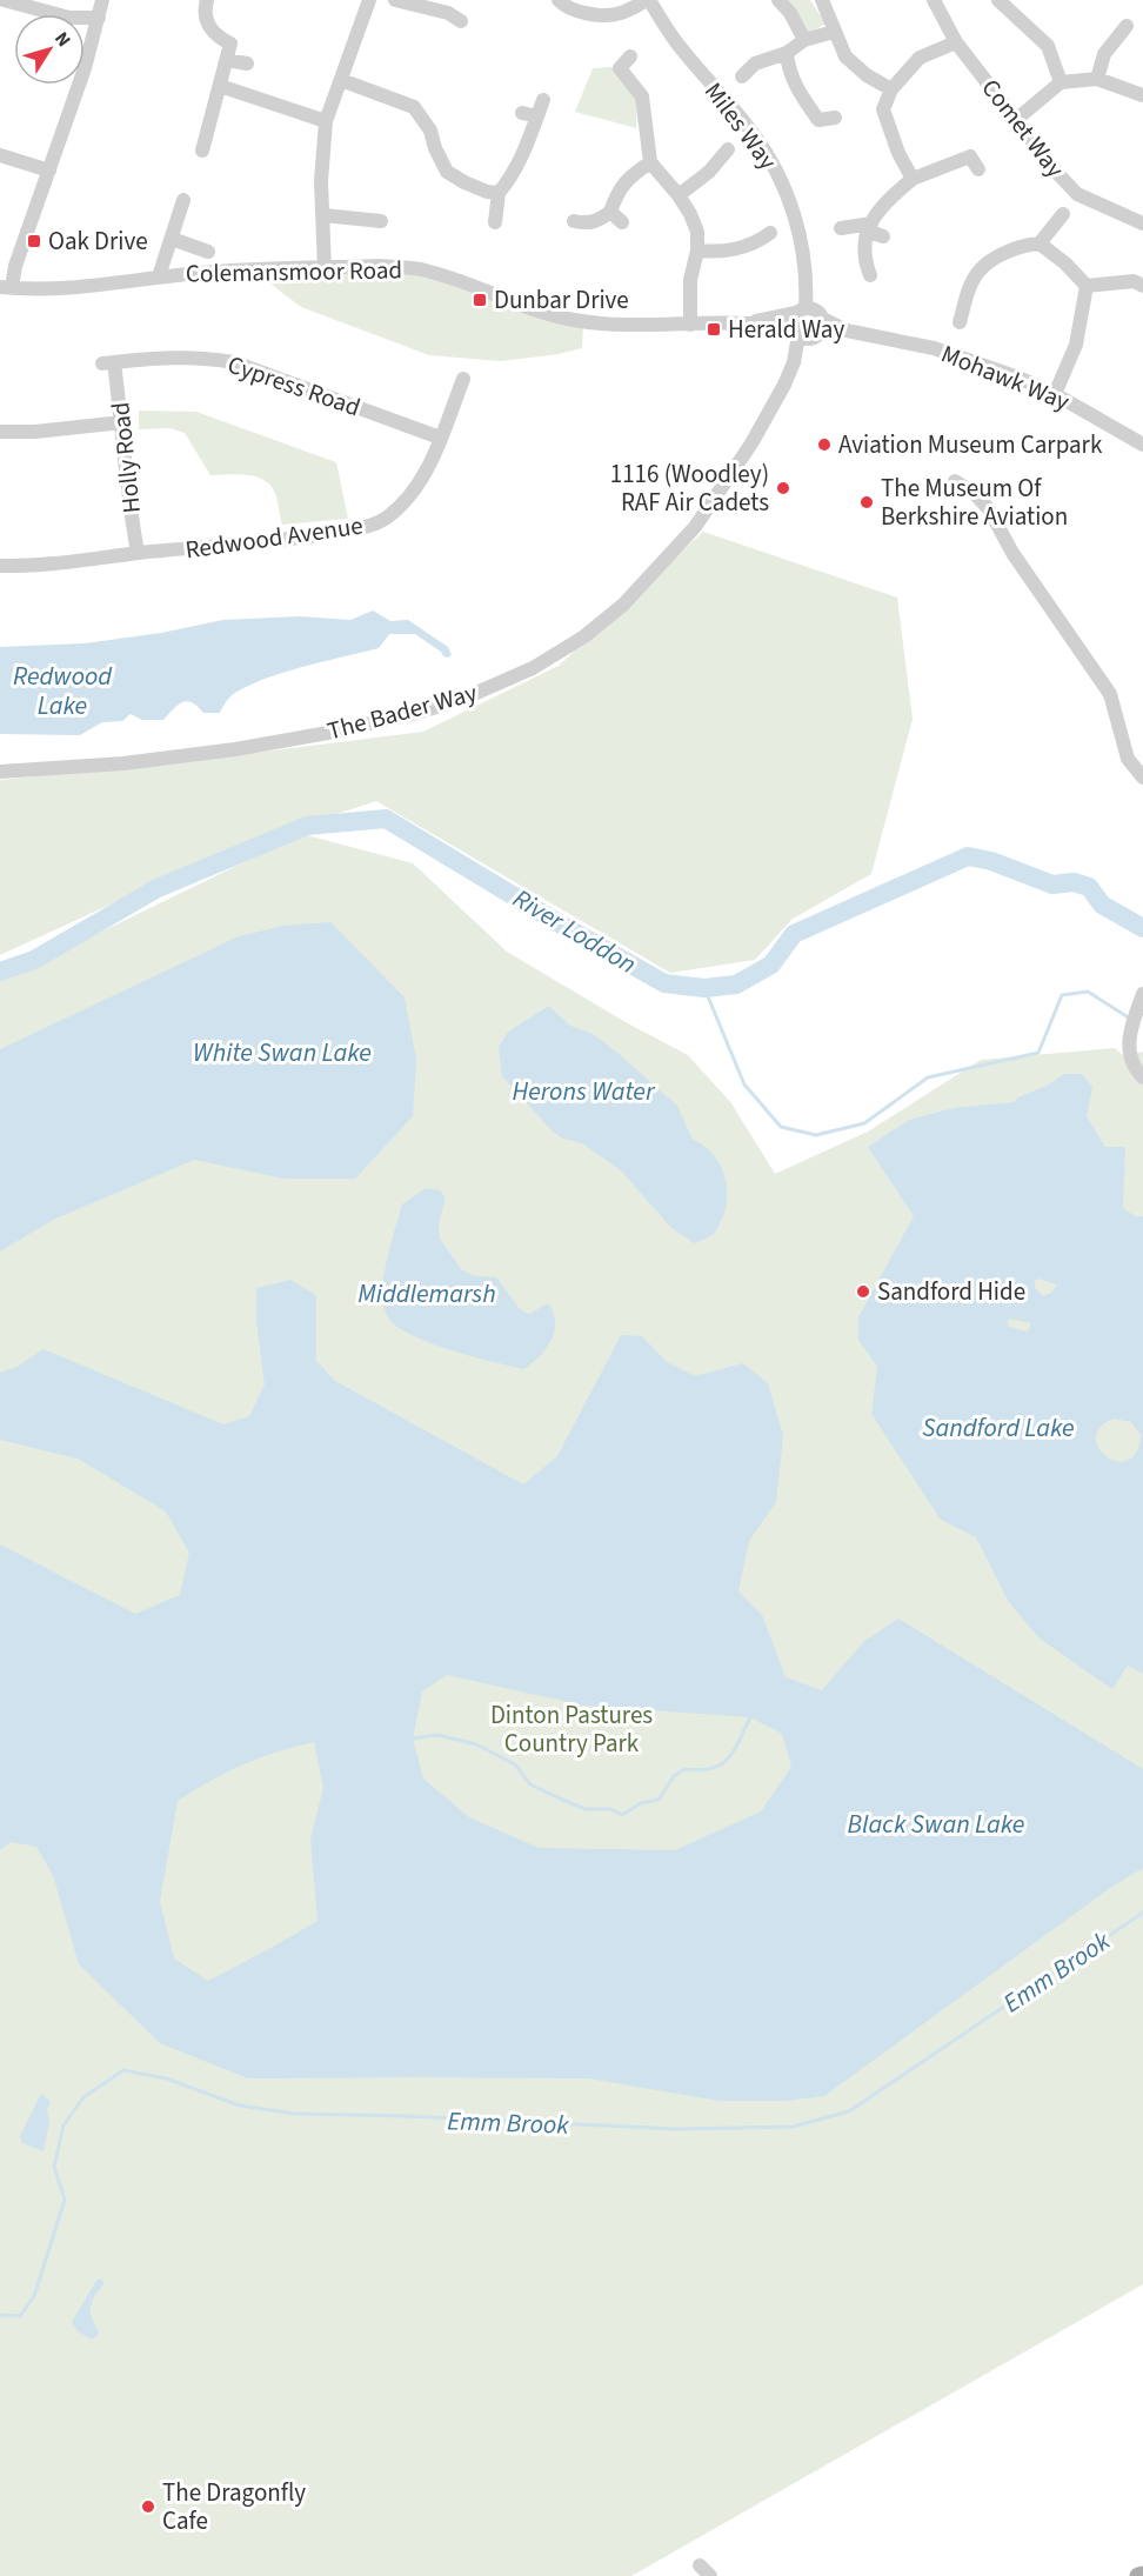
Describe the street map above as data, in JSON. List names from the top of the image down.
{
  "streets": {
    "street": [
      "Miles Way",
      "Comet Way",
      "Colemansmoor Road",
      "Mohawk Way",
      "Cypress Road",
      "Holly Road",
      "Redwood Avenue",
      "The Bader Way"
    ]
  },
  "crossings": [
    ["Miles Way", "Colemansmoor Road"],
    ["Miles Way", "Mohawk Way"],
    ["Colemansmoor Road", "Mohawk Way"],
    ["Colemansmoor Road", "The Bader Way"],
    ["Mohawk Way", "The Bader Way"],
    ["Cypress Road", "Holly Road"],
    ["Cypress Road", "Redwood Avenue"],
    ["Holly Road", "Redwood Avenue"]
  ],
  "water": [
    "Redwood Lake",
    "River Loddon",
    "White Swan Lake",
    "Herons Water",
    "Middlemarsh",
    "Sandford Lake",
    "Black Swan Lake",
    "Emm Brook"
  ],
  "parks": ["Dinton Pastures Country Park"],
  "places": {
    "transit": ["Oak Drive", "Dunbar Drive", "Herald Way"],
    "other": [
      "Aviation Museum Carpark",
      "1116 (Woodley) RAF Air Cadets",
      "The Museum Of Berkshire Aviation",
      "Sandford Hide",
      "The Dragonfly Cafe"
    ]
  },
  "north": "top right"
}
